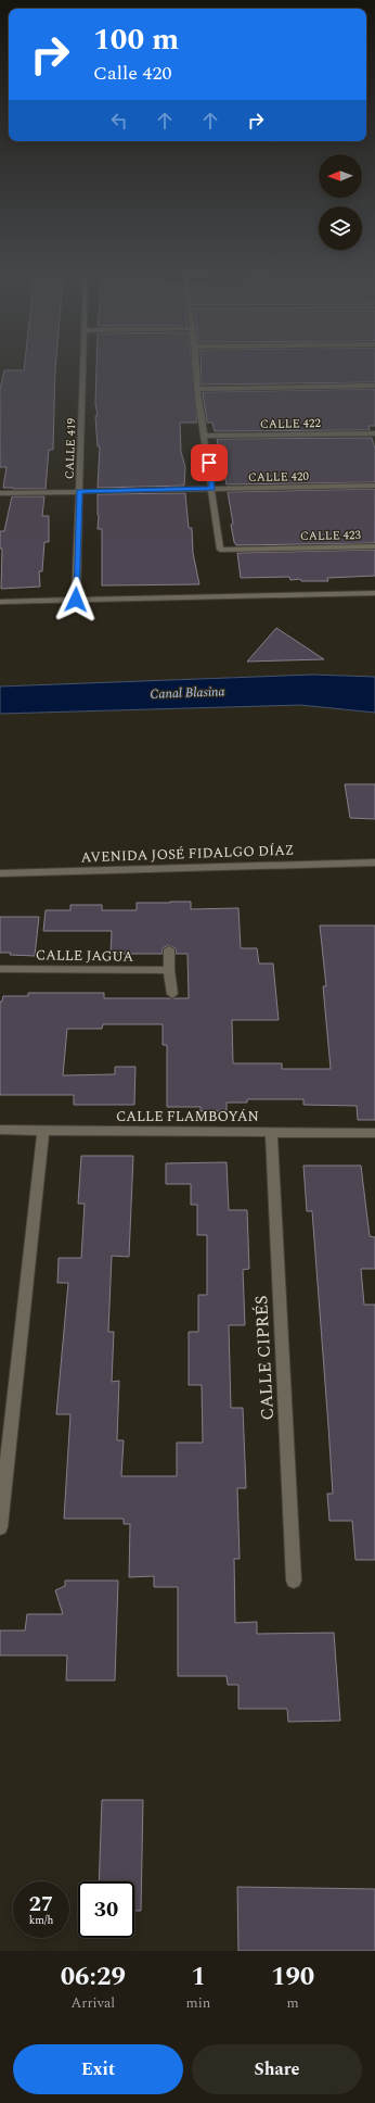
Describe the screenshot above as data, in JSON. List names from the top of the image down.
{
  "streets": {
    "street": [
      "CALLE 422",
      "CALLE 419",
      "CALLE 420",
      "CALLE 423",
      "AVENIDA JOSÉ FIDALGO DÍAZ",
      "CALLE JAGUA",
      "CALLE FLAMBOYÁN",
      "CALLE CIPRÉS"
    ]
  },
  "crossings": [
    ["CALLE 419", "CALLE 420"],
    ["CALLE 420", "CALLE 423"],
    ["CALLE FLAMBOYÁN", "CALLE CIPRÉS"]
  ],
  "water": ["Canal Blasina"],
  "north": "left",
  "page": {
    "turn": ["100 m", "Calle 420"],
    "speed": "27 km/h",
    "limit": "30",
    "eta": [
      "06:29",
      "Arrival",
      "1",
      "min",
      "190",
      "m"
    ],
    "buttons": ["Exit", "Share"]
  }
}
